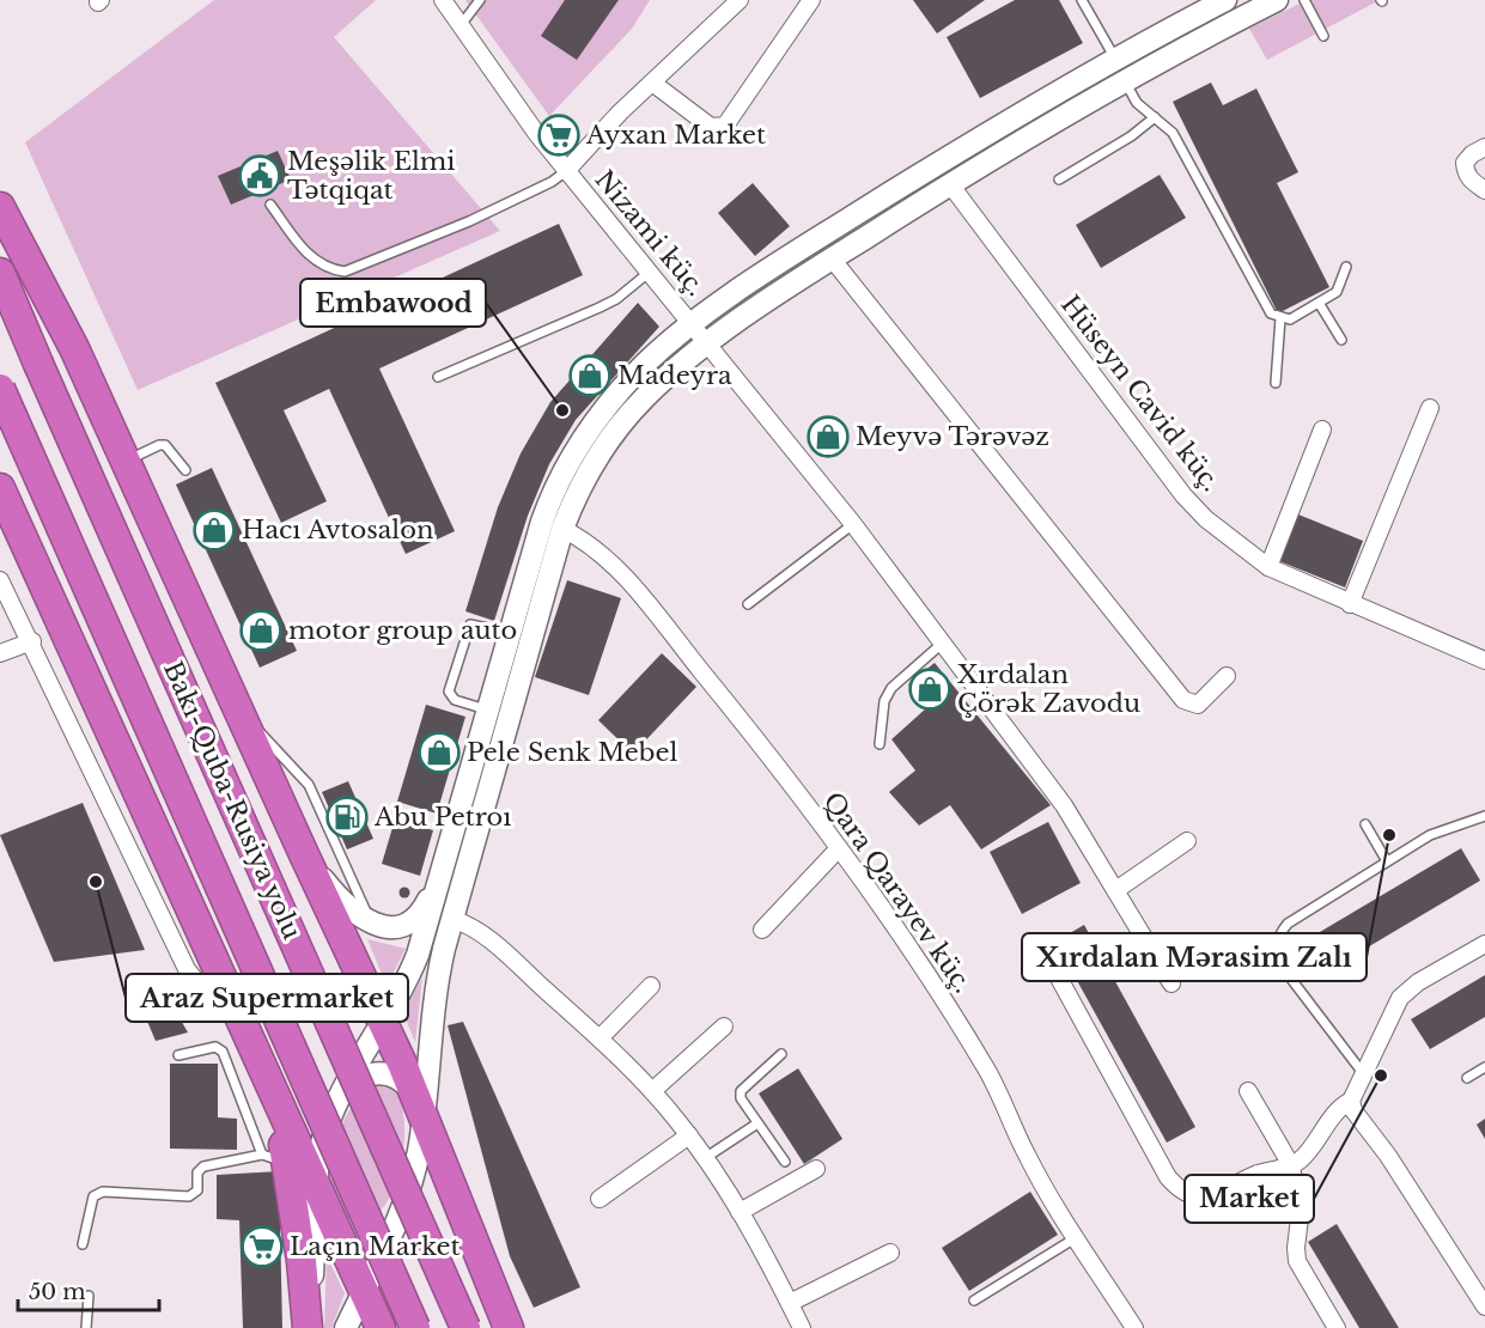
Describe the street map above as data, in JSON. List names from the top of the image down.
{
  "streets": {
    "highway": ["Bakı-Quba-Rusiya yolu"],
    "street": ["Nizami küç.", "Hüseyn Cavid küç.", "Qara Qarayev küç."]
  },
  "places": {
    "supermarket": ["Ayxan Market", "Laçın Market"],
    "public building": ["Meşəlik Elmi Tətqiqat"],
    "shop": [
      "Madeyra",
      "Meyvə Tərəvəz",
      "Hacı Avtosalon",
      "motor group auto",
      "Xırdalan Çörək Zavodu",
      "Pele Senk Mebel"
    ],
    "other": [
      "Embawood",
      "Xırdalan Mərasim Zalı",
      "Araz Supermarket",
      "Market"
    ],
    "fuel station": ["Abu Petroı"]
  },
  "scale_bar": "50 m"
}
